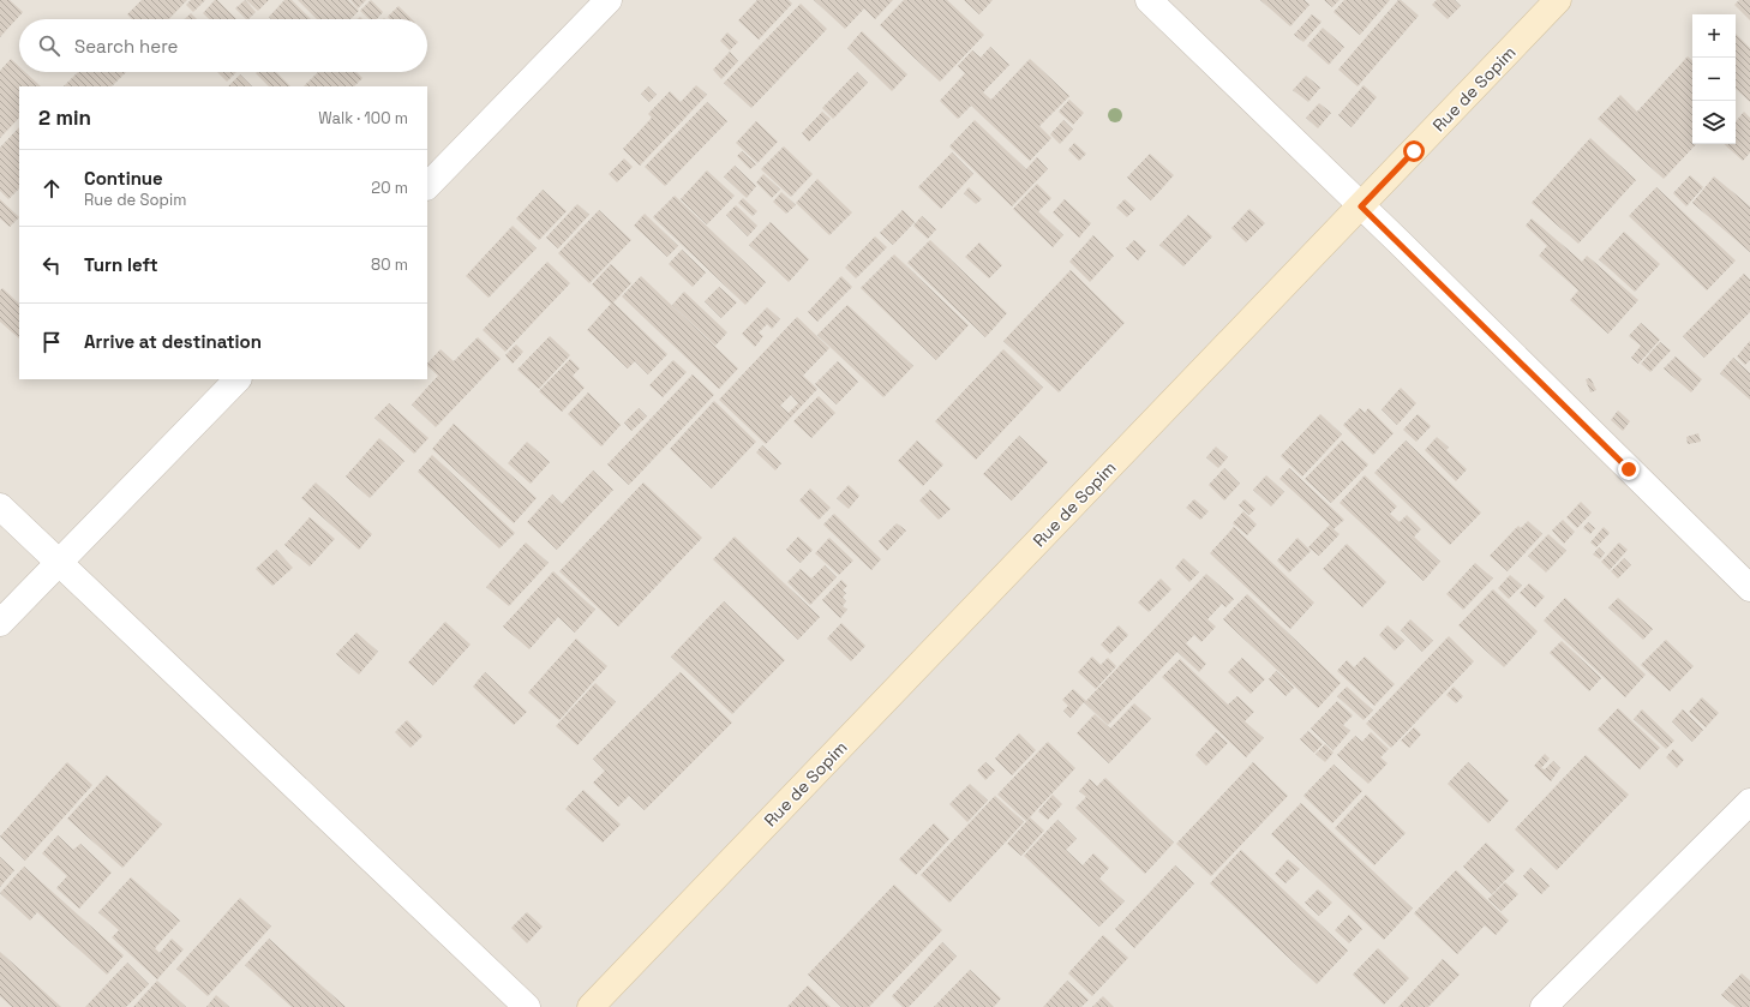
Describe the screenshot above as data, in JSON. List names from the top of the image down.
{
  "streets": {
    "street": ["Rue de Sopim"]
  },
  "page": {
    "map_buttons": ["+", "−"],
    "search": "Search here",
    "heading": ["2 min", "Walk · 100 m"],
    "list": [
      ["Continue", "Rue de Sopim", "20 m"],
      ["Turn left", "80 m"],
      "Arrive at destination"
    ]
  }
}
